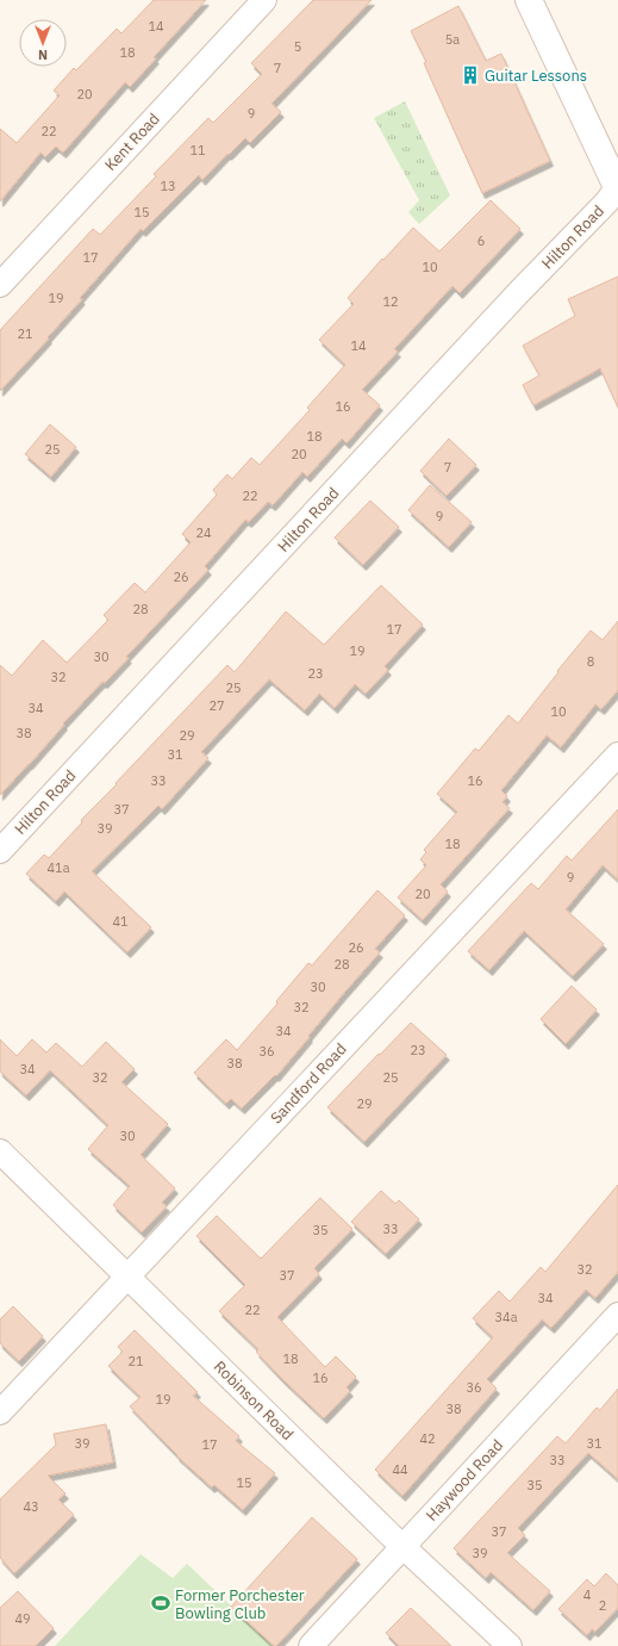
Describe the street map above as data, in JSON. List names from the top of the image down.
{
  "streets": {
    "street": [
      "Kent Road",
      "Hilton Road",
      "Sandford Road",
      "Robinson Road",
      "Haywood Road"
    ]
  },
  "crossings": [
    ["Sandford Road", "Robinson Road"],
    ["Robinson Road", "Haywood Road"]
  ],
  "places": {
    "building": ["Guitar Lessons"],
    "sports": ["Former Porchester Bowling Club"]
  },
  "house_numbers": [
    "14",
    "5a",
    "5",
    "18",
    "7",
    "20",
    "9",
    "22",
    "11",
    "13",
    "15",
    "6",
    "17",
    "10",
    "19",
    "12",
    "21",
    "14",
    "16",
    "18",
    "25",
    "20",
    "7",
    "22",
    "9",
    "24",
    "26",
    "28",
    "17",
    "19",
    "30",
    "8",
    "23",
    "32",
    "25",
    "27",
    "34",
    "10",
    "38",
    "29",
    "31",
    "33",
    "16",
    "37",
    "39",
    "18",
    "41a",
    "9",
    "20",
    "41",
    "26",
    "28",
    "30",
    "32",
    "34",
    "23",
    "36",
    "38",
    "34",
    "32",
    "25",
    "29",
    "30",
    "33",
    "35",
    "32",
    "37",
    "34",
    "22",
    "34a",
    "18",
    "21",
    "16",
    "36",
    "19",
    "38",
    "42",
    "39",
    "31",
    "17",
    "33",
    "44",
    "15",
    "35",
    "43",
    "37",
    "39",
    "4",
    "2",
    "49"
  ],
  "north": "bottom"
}
